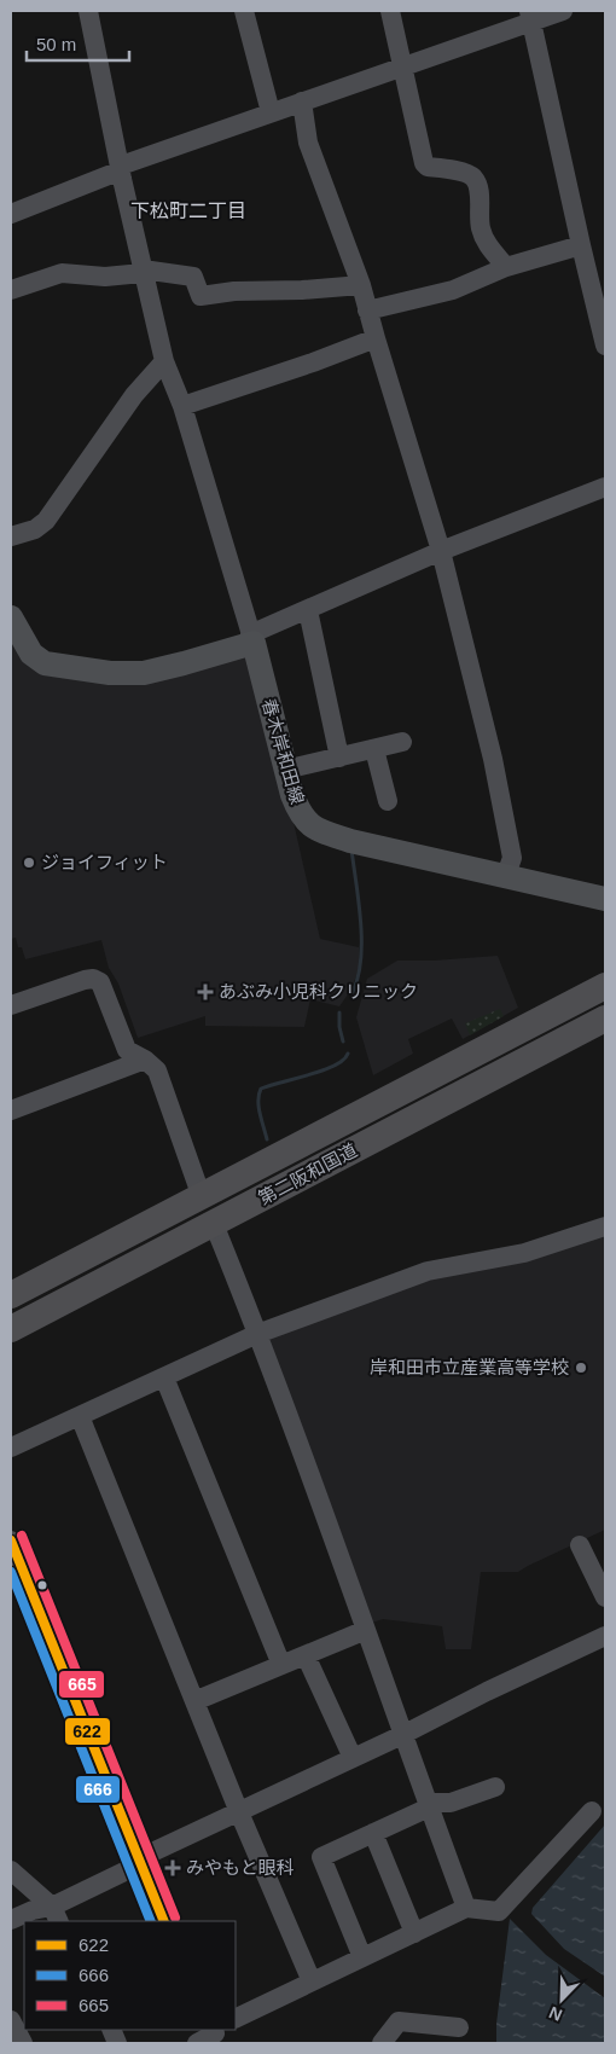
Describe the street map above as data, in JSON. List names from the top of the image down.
{
  "streets": {
    "highway": ["第二阪和国道"],
    "main road": ["春木岸和田線"]
  },
  "districts": ["下松町二丁目"],
  "places": {
    "other": ["ジョイフィット", "岸和田市立産業高等学校"],
    "health": ["あぶみ小児科クリニック", "みやもと眼科"]
  },
  "lines": ["transit line 665", "transit line 622", "transit line 666"],
  "legend": ["622", "666", "665"],
  "scale_bar": "50 m",
  "north": "bottom left"
}
